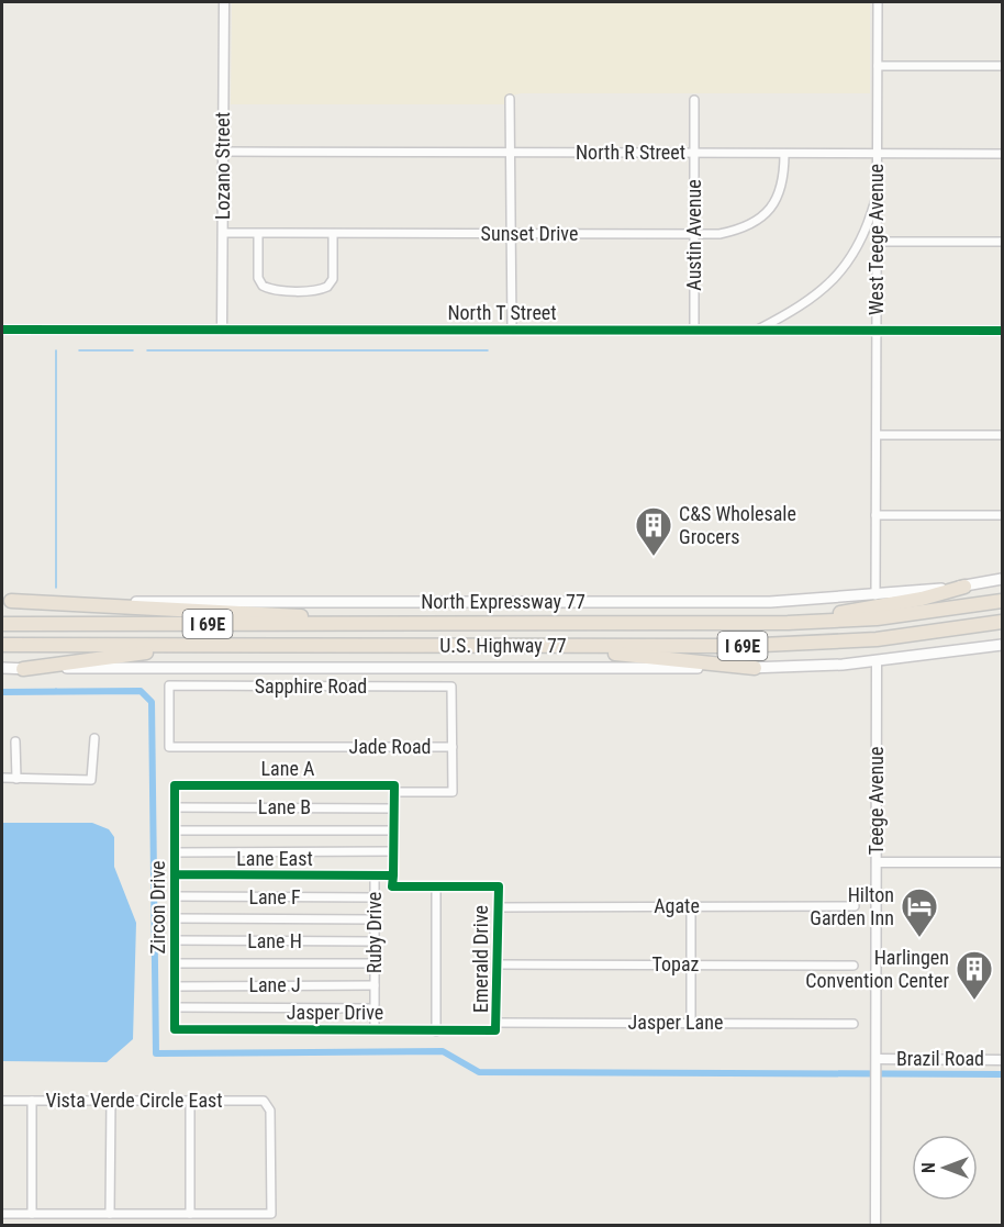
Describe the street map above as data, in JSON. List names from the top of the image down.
{
  "streets": {
    "highway": ["I 69E", "U.S. Highway 77"],
    "main road": ["North Expressway 77"],
    "street": [
      "North R Street",
      "Lozano Street",
      "Sunset Drive",
      "Austin Avenue",
      "West Teege Avenue",
      "North T Street",
      "Sapphire Road",
      "Jade Road",
      "Lane A",
      "Teege Avenue",
      "Lane B",
      "Lane East",
      "Lane F",
      "Agate",
      "Zircon Drive",
      "Ruby Drive",
      "Lane H",
      "Emerald Drive",
      "Topaz",
      "Lane J",
      "Jasper Drive",
      "Jasper Lane",
      "Brazil Road",
      "Vista Verde Circle East"
    ]
  },
  "crossings": [
    ["North R Street", "Lozano Street"],
    ["North R Street", "Sunset Drive"],
    ["North R Street", "Austin Avenue"],
    ["North R Street", "West Teege Avenue"],
    ["Lozano Street", "Sunset Drive"],
    ["Lozano Street", "North T Street"],
    ["Sunset Drive", "Austin Avenue"],
    ["Austin Avenue", "North T Street"],
    ["West Teege Avenue", "North T Street"],
    ["West Teege Avenue", "North Expressway 77"],
    ["Sapphire Road", "Jade Road"],
    ["Lane A", "Zircon Drive"],
    ["Lane A", "Ruby Drive"],
    ["Teege Avenue", "Brazil Road"],
    ["Lane B", "Zircon Drive"],
    ["Lane B", "Ruby Drive"],
    ["Lane East", "Zircon Drive"],
    ["Lane East", "Ruby Drive"],
    ["Lane F", "Zircon Drive"],
    ["Lane F", "Ruby Drive"],
    ["Agate", "Emerald Drive"],
    ["Zircon Drive", "Lane H"],
    ["Zircon Drive", "Lane J"],
    ["Zircon Drive", "Jasper Drive"],
    ["Ruby Drive", "Lane H"],
    ["Ruby Drive", "Lane J"],
    ["Ruby Drive", "Jasper Drive"],
    ["Emerald Drive", "Topaz"],
    ["Emerald Drive", "Jasper Drive"],
    ["Emerald Drive", "Jasper Lane"],
    ["Jasper Drive", "Jasper Lane"]
  ],
  "places": {
    "building": ["C&S Wholesale Grocers", "Harlingen Convention Center"],
    "hotel": ["Hilton Garden Inn"]
  },
  "north": "left"
}
